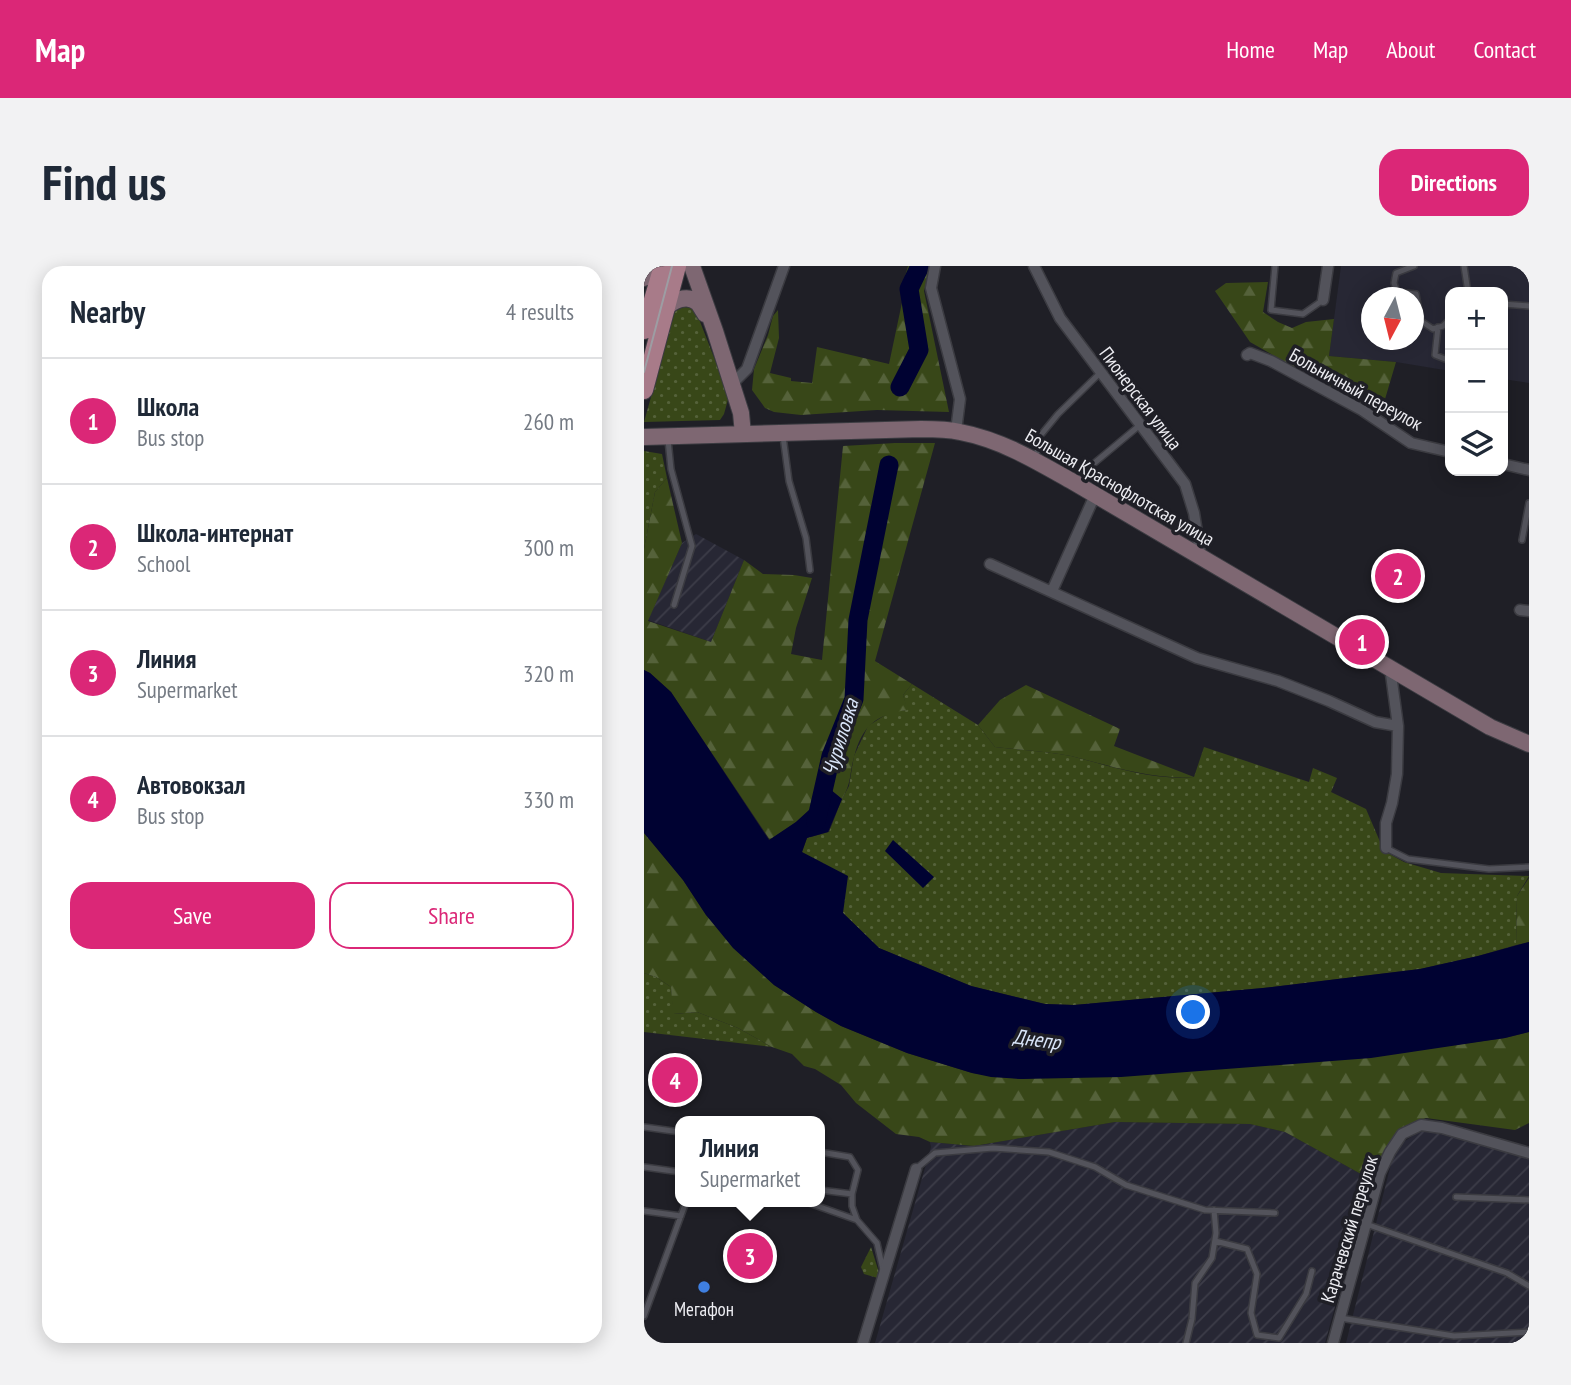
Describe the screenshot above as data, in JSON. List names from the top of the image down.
{
  "streets": {
    "main road": ["Большая Краснофлотская улица"],
    "street": ["Больничный переулок", "Пионерская улица", "Карачевский переулок"]
  },
  "crossings": [
    ["Пионерская улица", "Большая Краснофлотская улица"]
  ],
  "water": ["Чуриловка", "Днепр"],
  "places": ["Мегафон"],
  "north": "bottom",
  "page": {
    "header": "Map",
    "nav": [
      "Home",
      "Map",
      "About",
      "Contact"
    ],
    "buttons": [
      "Directions",
      ["Save", "Share"]
    ],
    "title": "Find us",
    "heading": ["Nearby", "4 results"],
    "map_buttons": ["+", "−"],
    "list": [
      {
        "mark": "1",
        "name": "Школа",
        "note": "Bus stop",
        "value": "260 m"
      },
      {
        "mark": "2",
        "name": "Школа-интернат",
        "note": "School",
        "value": "300 m"
      },
      {
        "mark": "3",
        "name": "Линия",
        "note": "Supermarket",
        "value": "320 m"
      },
      {
        "mark": "4",
        "name": "Автовокзал",
        "note": "Bus stop",
        "value": "330 m"
      }
    ],
    "pins": [
      "2",
      "1",
      "4",
      "3"
    ],
    "popup": ["Линия", "Supermarket"]
  }
}
